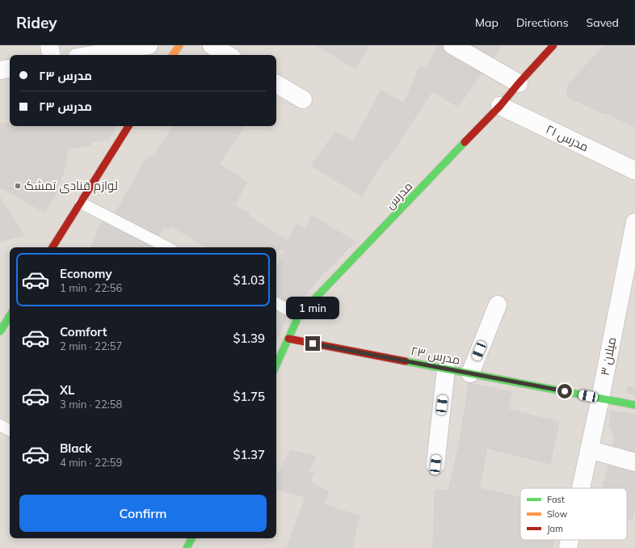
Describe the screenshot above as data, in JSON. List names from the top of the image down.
{
  "streets": {
    "street": [
      "مدرس ۲۱",
      "مدرس",
      "مدرس ۲۳",
      "میلان ۳"
    ]
  },
  "crossings": [
    ["مدرس ۲۱", "مدرس"],
    ["مدرس", "مدرس ۲۳"],
    ["مدرس ۲۳", "میلان ۳"]
  ],
  "places": ["لوازم قنادی تمشک"],
  "legend": ["Fast", "Slow", "Jam"],
  "page": {
    "header": "Ridey",
    "nav": ["Map", "Directions", "Saved"],
    "banner": ["مدرس ۲۳", "مدرس ۲۳"],
    "list": [
      {
        "name": "Economy",
        "note": "1 min · 22:56",
        "value": "$1.03"
      },
      {
        "name": "Comfort",
        "note": "2 min · 22:57",
        "value": "$1.39"
      },
      {
        "name": "XL",
        "note": "3 min · 22:58",
        "value": "$1.75"
      },
      {
        "name": "Black",
        "note": "4 min · 22:59",
        "value": "$1.37"
      }
    ],
    "bubble": "1 min",
    "buttons": "Confirm"
  }
}
